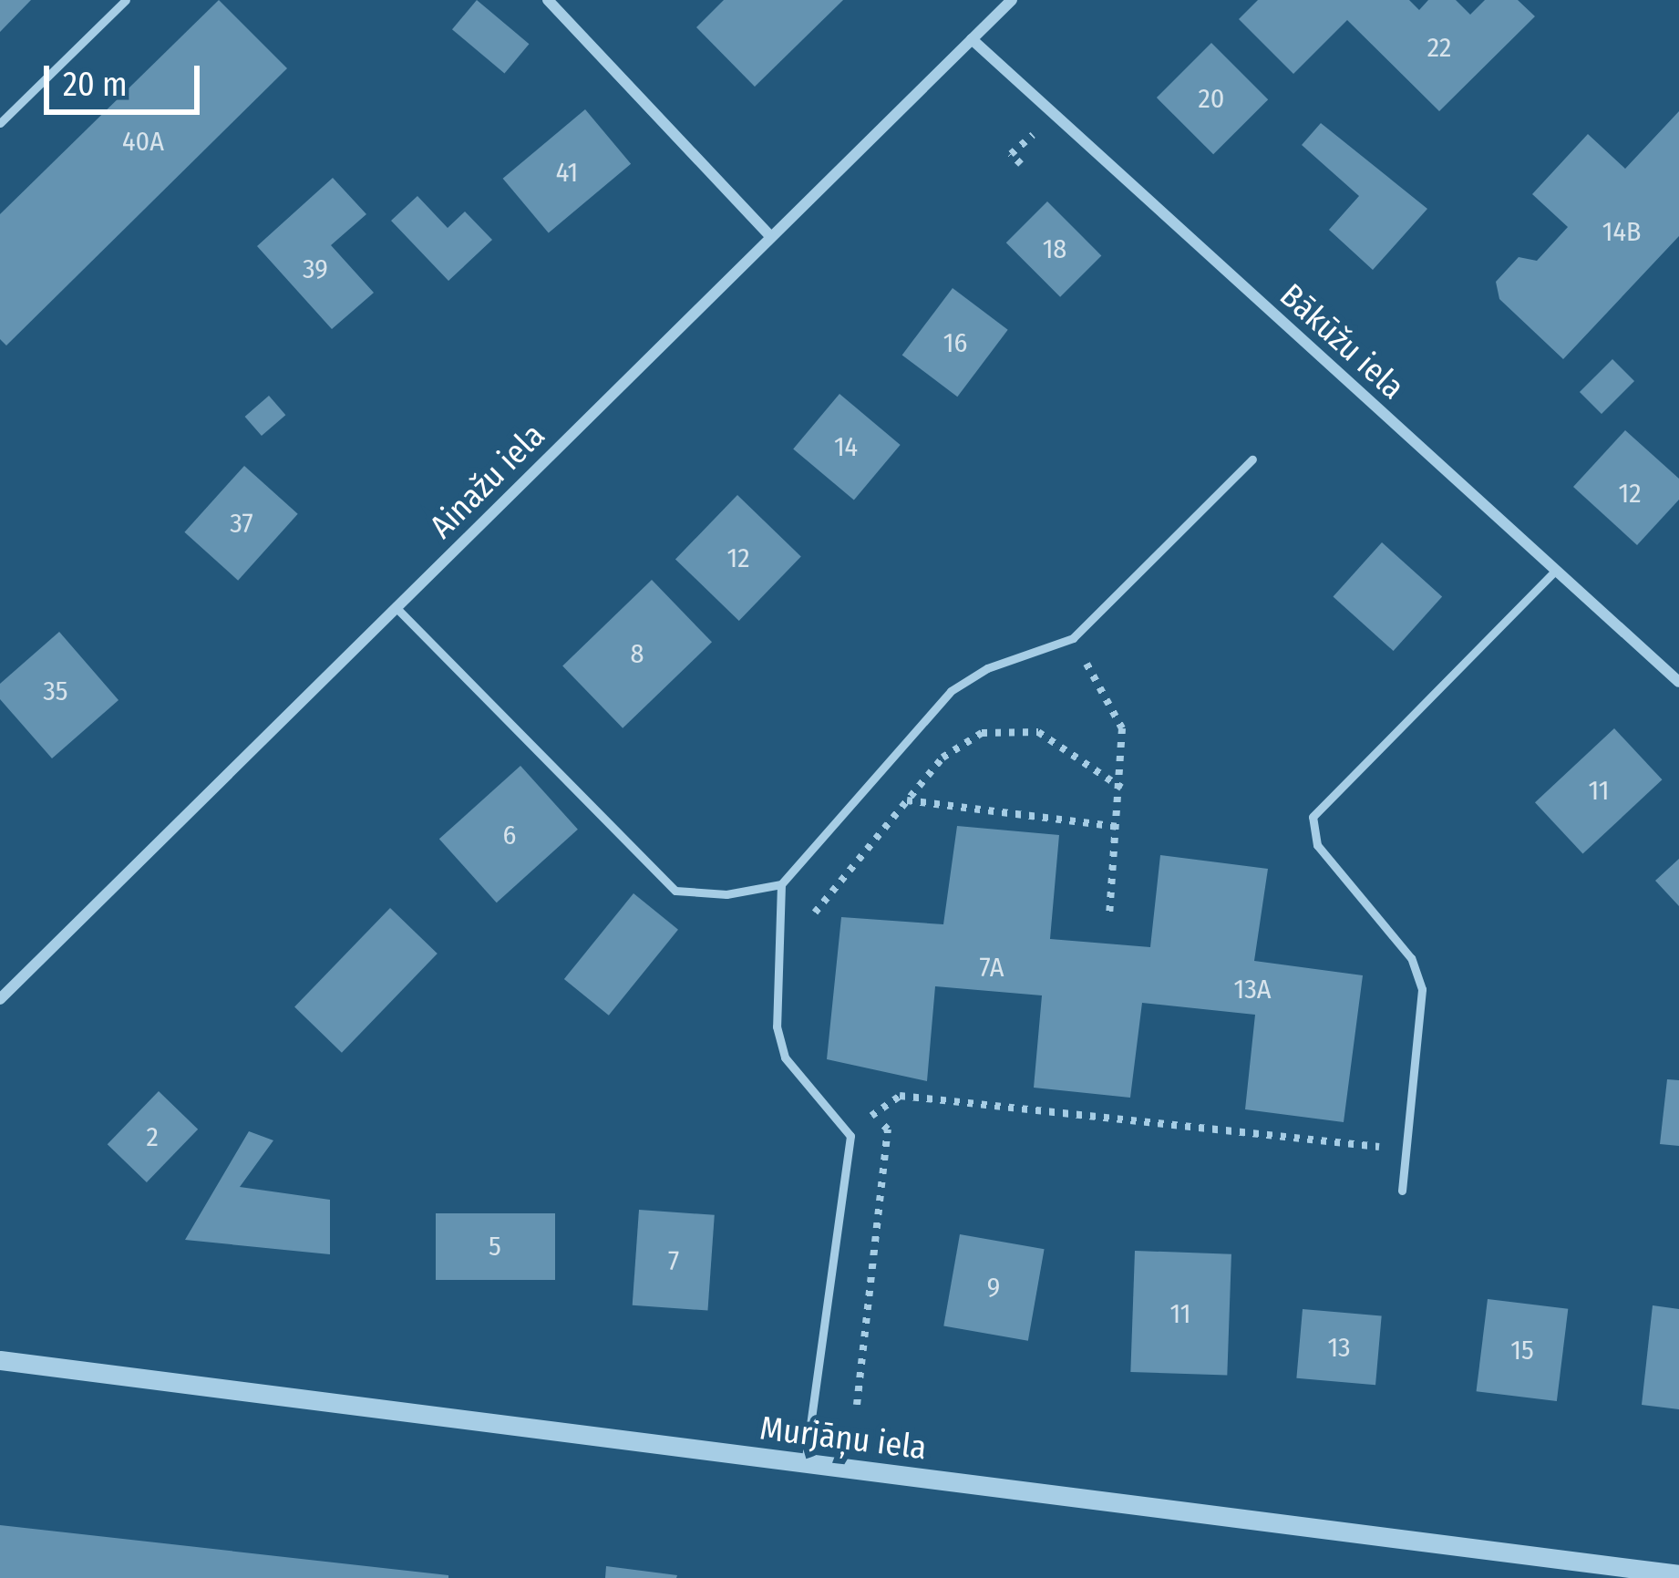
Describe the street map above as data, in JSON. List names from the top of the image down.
{
  "streets": {
    "street": ["Bākūžu iela", "Ainažu iela", "Murjāņu iela"]
  },
  "crossings": [
    ["Bākūžu iela", "Ainažu iela"]
  ],
  "house_numbers": [
    "22",
    "20",
    "40A",
    "41",
    "14B",
    "18",
    "39",
    "16",
    "14",
    "12",
    "37",
    "12",
    "8",
    "35",
    "11",
    "6",
    "7A",
    "13A",
    "2",
    "5",
    "7",
    "9",
    "11",
    "13",
    "15"
  ],
  "scale_bar": "20 m"
}
